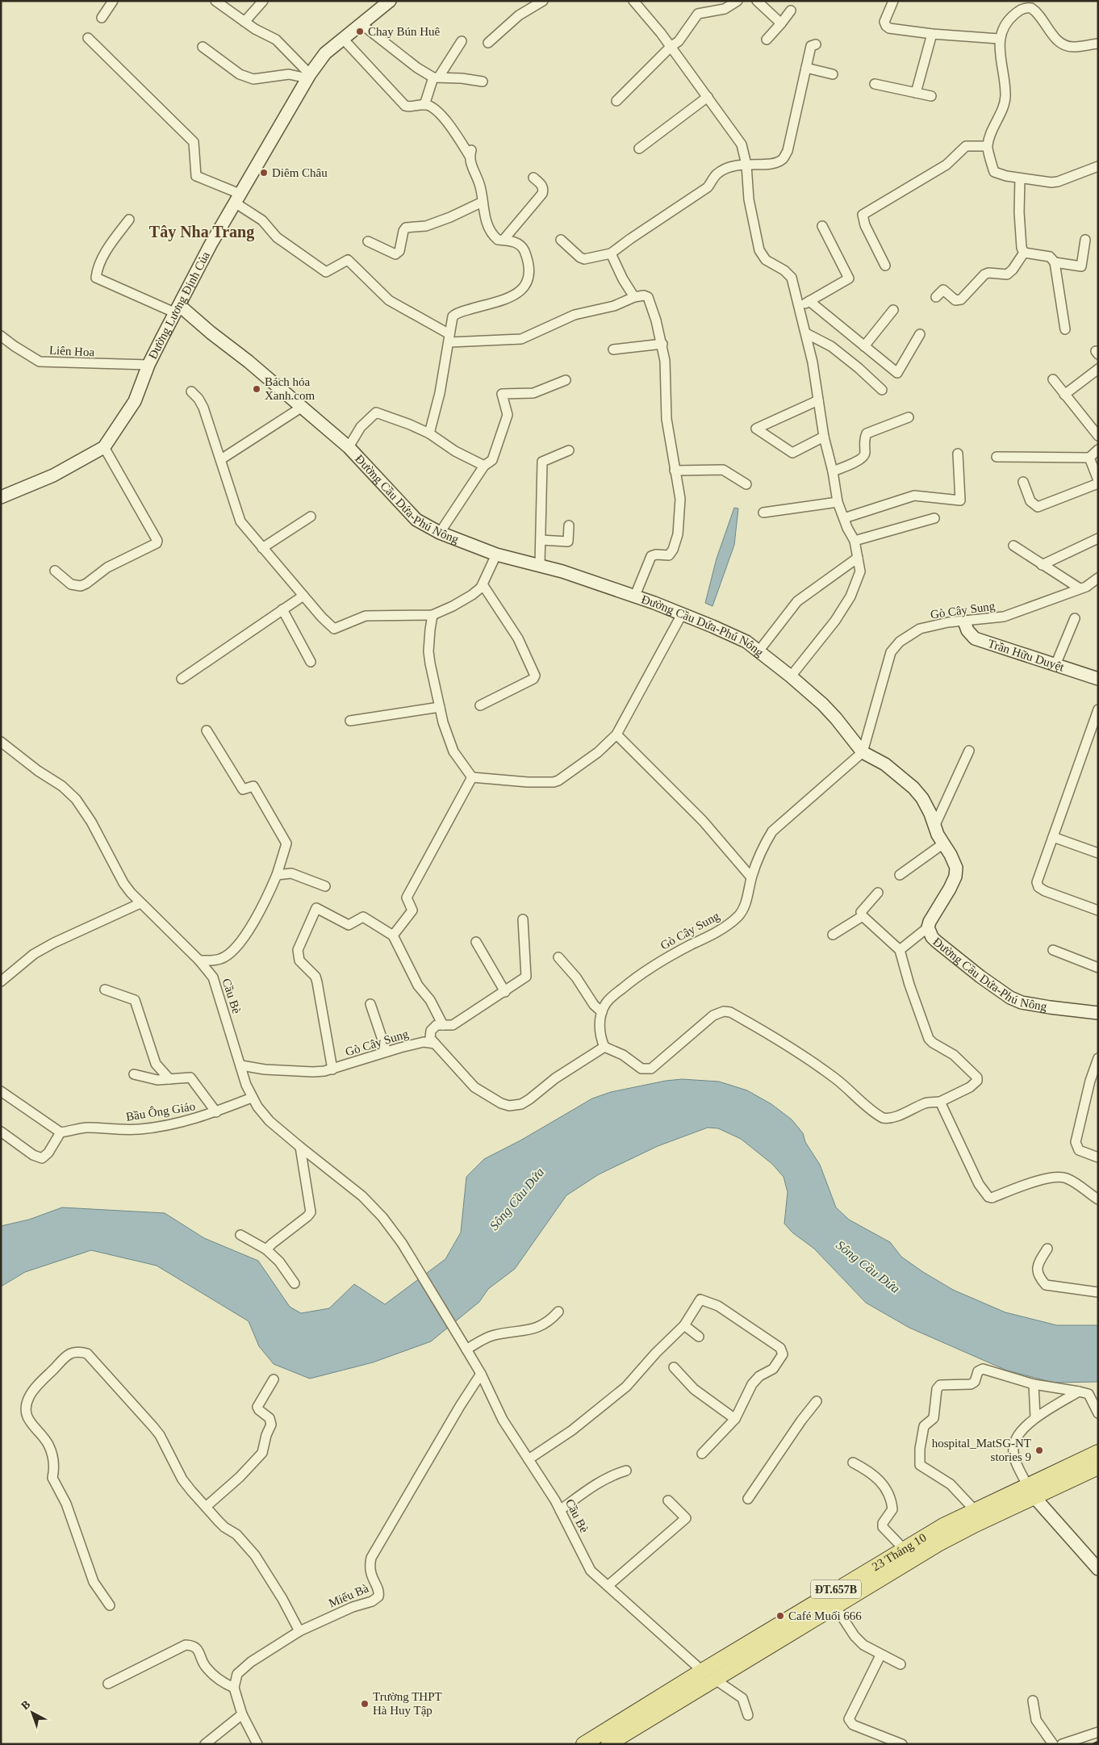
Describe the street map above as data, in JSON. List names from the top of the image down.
{
  "streets": {
    "main road": ["23 Tháng 10", "ĐT.657B"],
    "street": [
      "Đường Lương Định Của",
      "Liên Hoa",
      "Đường Cầu Dứa-Phú Nông",
      "Gò Cây Sung",
      "Trần Hữu Duyệt",
      "Cầu Bè",
      "Bầu Ông Giáo",
      "Miếu Bà"
    ]
  },
  "crossings": [
    ["Đường Lương Định Của", "Liên Hoa"],
    ["Đường Lương Định Của", "Đường Cầu Dứa-Phú Nông"],
    ["Đường Cầu Dứa-Phú Nông", "Gò Cây Sung"],
    ["Gò Cây Sung", "Trần Hữu Duyệt"],
    ["Gò Cây Sung", "Cầu Bè"],
    ["Cầu Bè", "Bầu Ông Giáo"],
    ["Cầu Bè", "23 Tháng 10"],
    ["Cầu Bè", "Miếu Bà"]
  ],
  "districts": ["Tây Nha Trang"],
  "water": ["Sông Cầu Dứa"],
  "places": [
    "Chay Bún Huê",
    "Diêm Châu",
    "Bách hóa Xanh.com",
    "hospital_MatSG-NT stories 9",
    "Café Muối 666",
    "Trường THPT Hà Huy Tập"
  ],
  "north": "top left"
}
